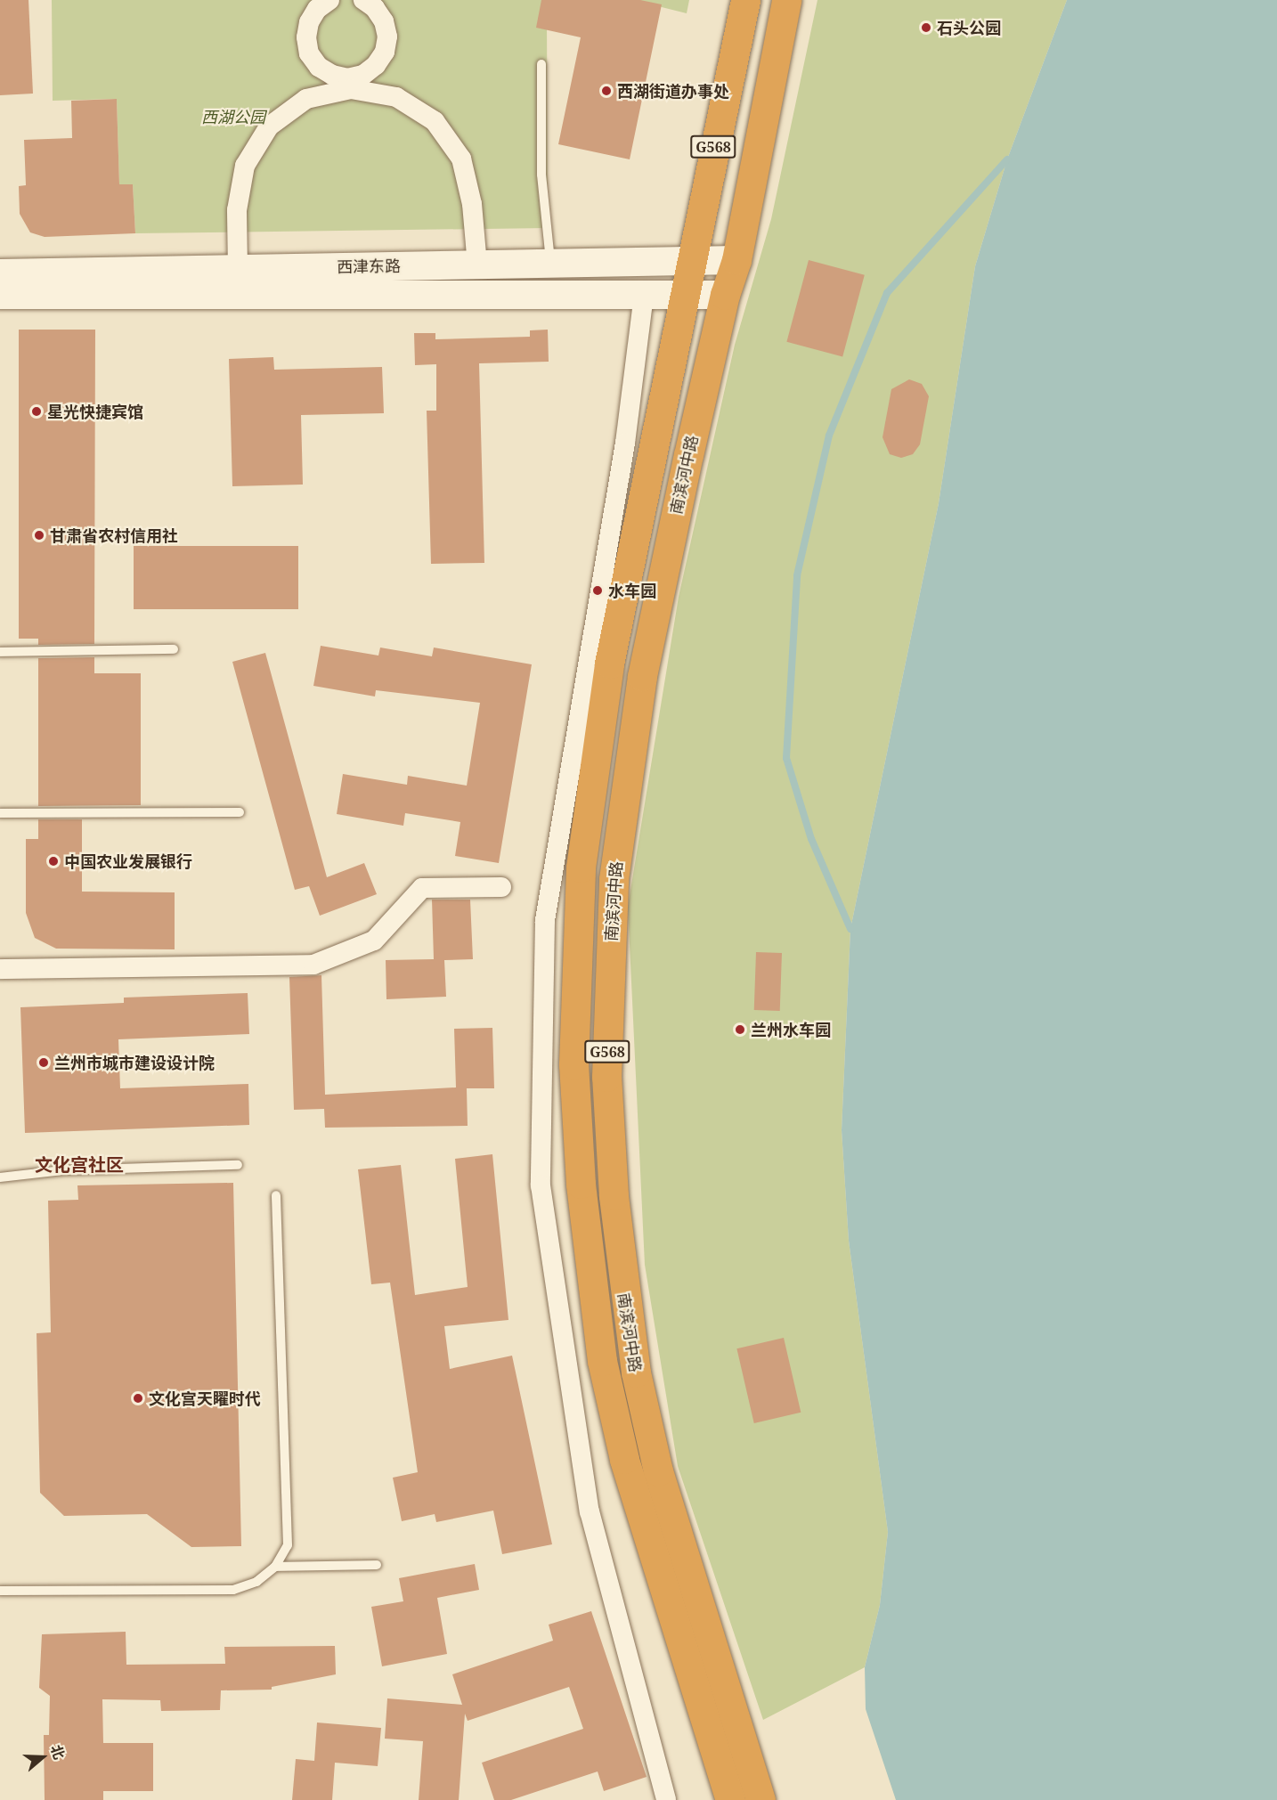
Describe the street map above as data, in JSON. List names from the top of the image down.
{
  "streets": {
    "highway": ["G568", "南滨河中路"],
    "main road": ["西津东路"]
  },
  "crossings": [
    ["西津东路", "南滨河中路"]
  ],
  "districts": ["文化宫社区"],
  "parks": ["西湖公园"],
  "places": [
    "石头公园",
    "西湖街道办事处",
    "星光快捷宾馆",
    "甘肃省农村信用社",
    "水车园",
    "中国农业发展银行",
    "兰州水车园",
    "兰州市城市建设设计院",
    "文化宫天矅时代"
  ],
  "north": "right"
}
